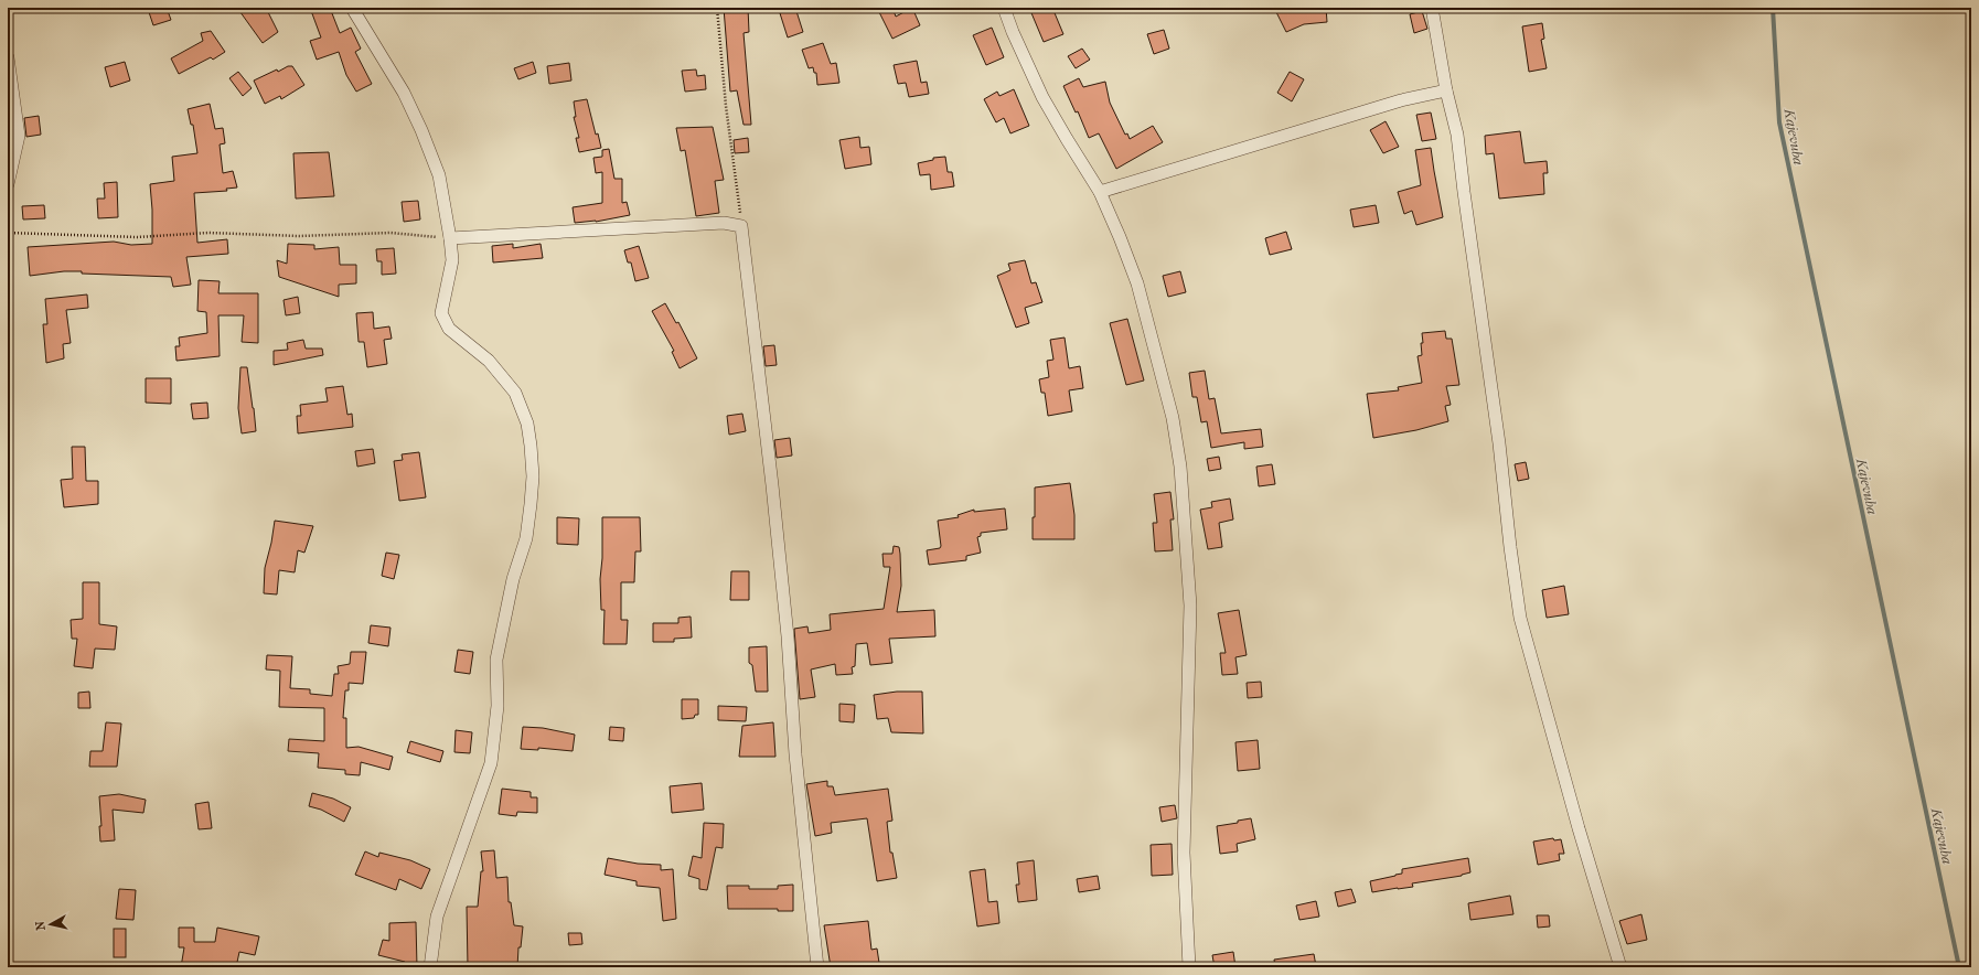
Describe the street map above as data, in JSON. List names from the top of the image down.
{
  "water": ["Kajevuba"],
  "north": "left"
}
